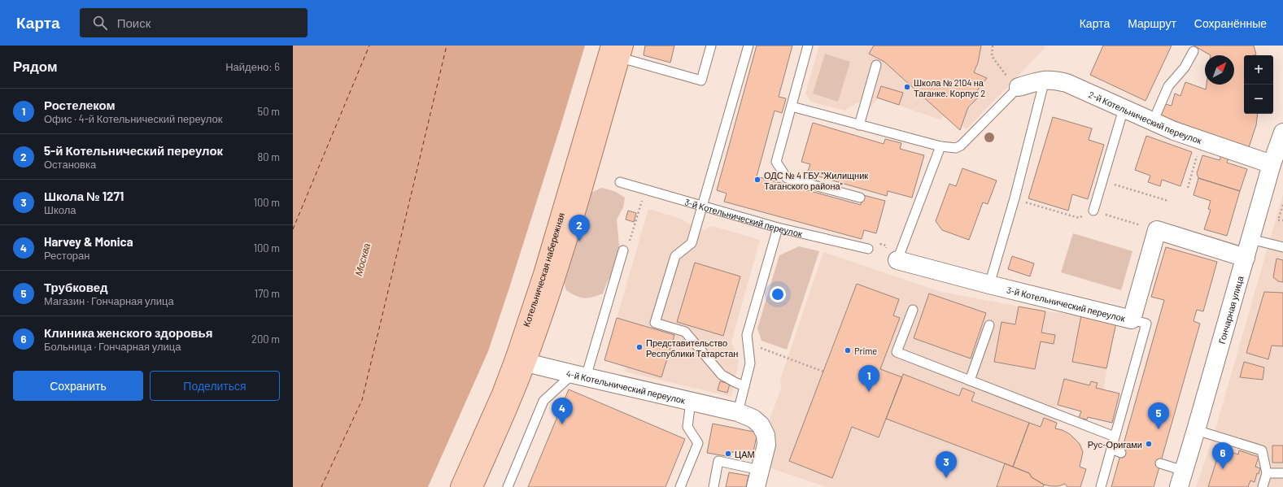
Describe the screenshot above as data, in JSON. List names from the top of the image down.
{
  "streets": {
    "main road": ["Котельническая набережная"],
    "street": [
      "2-й Котельнический переулок",
      "3-й Котельнический переулок",
      "Гончарная улица",
      "4-й Котельнический переулок"
    ]
  },
  "crossings": [
    ["2-й Котельнический переулок", "Гончарная улица"],
    ["Котельническая набережная", "4-й Котельнический переулок"]
  ],
  "water": ["Москва"],
  "places": [
    "Школа № 2104 на Таганке. Корпус 2",
    "ОДС № 4 ГБУ \"Жилищник Таганского района\"",
    "Представительство Республики Татарстан",
    "Prime",
    "Руc-Оригами",
    "ЦАМ"
  ],
  "north": "top right",
  "page": {
    "header": "Карта",
    "search": "Поиск",
    "nav": ["Карта", "Маршрут", "Сохранённые"],
    "heading": ["Рядом", "Найдено: 6"],
    "map_buttons": ["+", "−"],
    "list": [
      {
        "mark": "1",
        "name": "Ростелеком",
        "note": "Офис · 4-й Котельнический переулок",
        "value": "50 m"
      },
      {
        "mark": "2",
        "name": "5-й Котельнический переулок",
        "note": "Остановка",
        "value": "80 m"
      },
      {
        "mark": "3",
        "name": "Школа № 1271",
        "note": "Школа",
        "value": "100 m"
      },
      {
        "mark": "4",
        "name": "Harvey & Monica",
        "note": "Ресторан",
        "value": "100 m"
      },
      {
        "mark": "5",
        "name": "Трубковед",
        "note": "Магазин · Гончарная улица",
        "value": "170 m"
      },
      {
        "mark": "6",
        "name": "Клиника женского здоровья",
        "note": "Больница · Гончарная улица",
        "value": "200 m"
      }
    ],
    "pins": [
      "2",
      "1",
      "4",
      "5",
      "6",
      "3"
    ],
    "buttons": ["Сохранить", "Поделиться"]
  }
}
